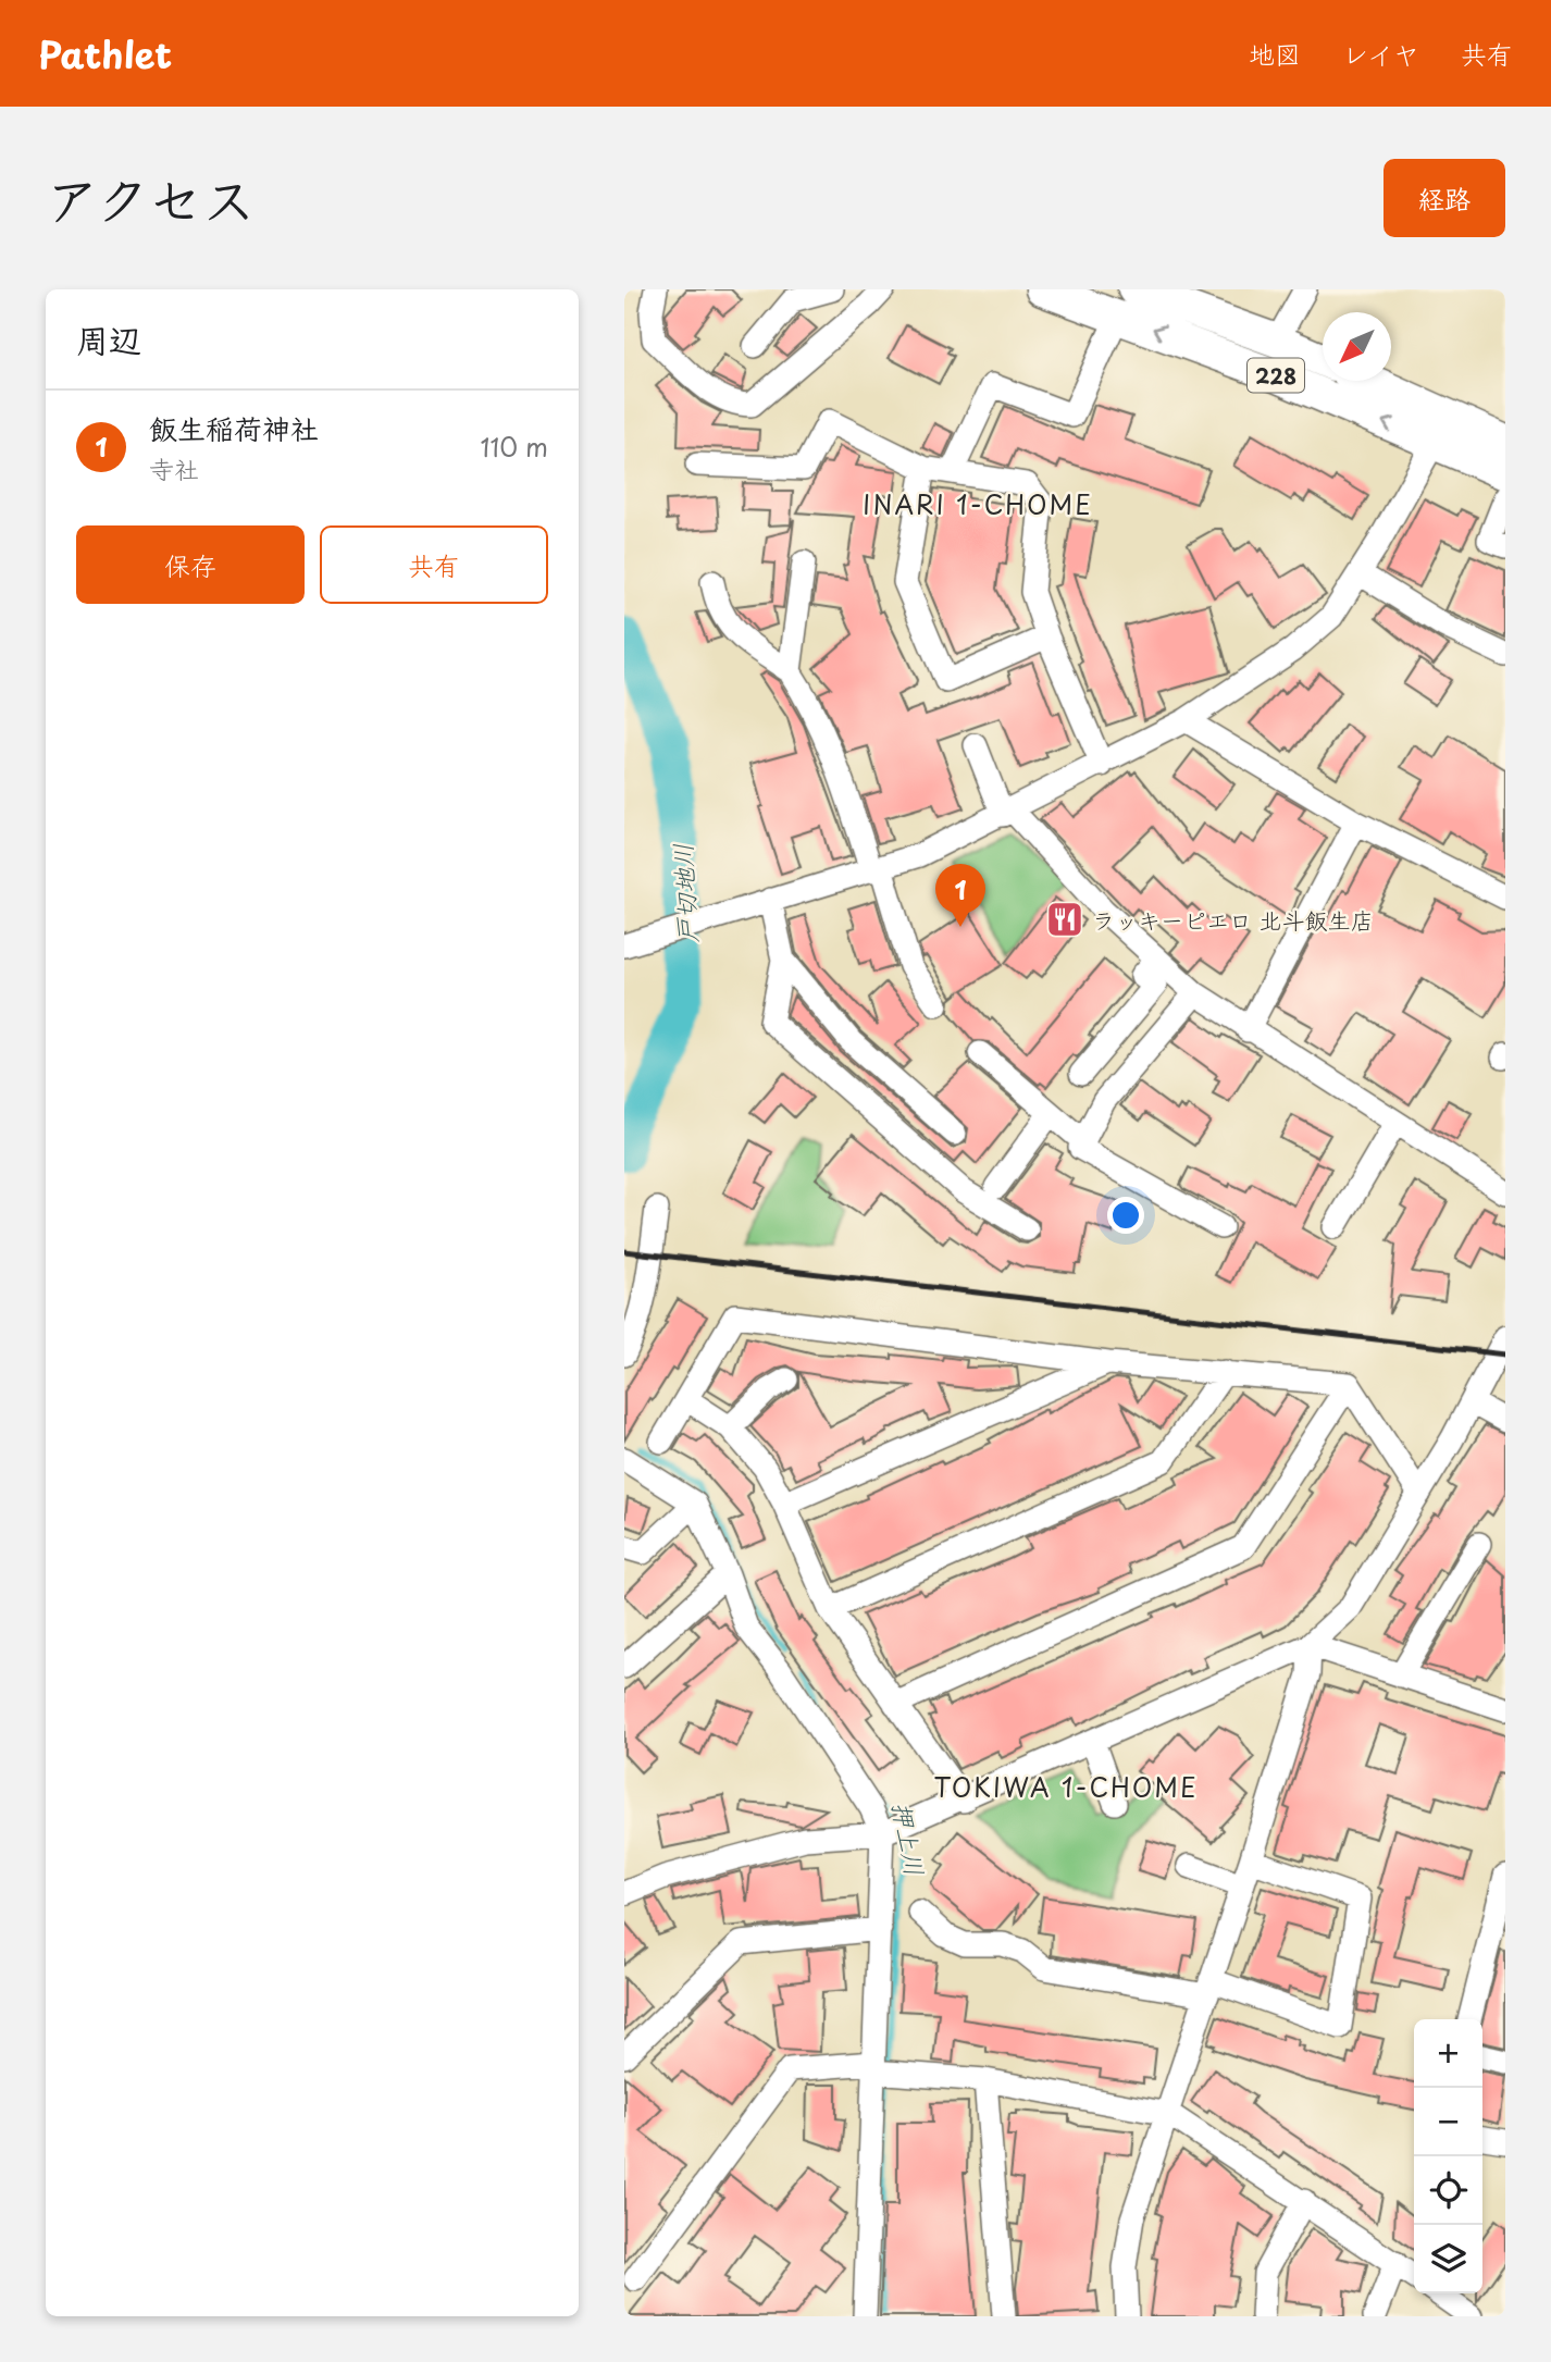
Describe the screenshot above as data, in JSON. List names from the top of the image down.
{
  "streets": {
    "highway": ["228"]
  },
  "districts": ["INARI 1-CHOME", "TOKIWA 1-CHOME"],
  "water": ["戸切地川", "押上川"],
  "places": {
    "restaurant": ["ラッキーピエロ 北斗飯生店"]
  },
  "north": "bottom left",
  "page": {
    "header": "Pathlet",
    "nav": ["地図", "レイヤ", "共有"],
    "title": "アクセス",
    "buttons": [
      "経路",
      ["保存", "共有"]
    ],
    "heading": "周辺",
    "list": [
      {
        "mark": "1",
        "name": "飯生稲荷神社",
        "note": "寺社",
        "value": "110 m"
      }
    ],
    "pins": "1",
    "map_buttons": ["+", "−"]
  }
}
